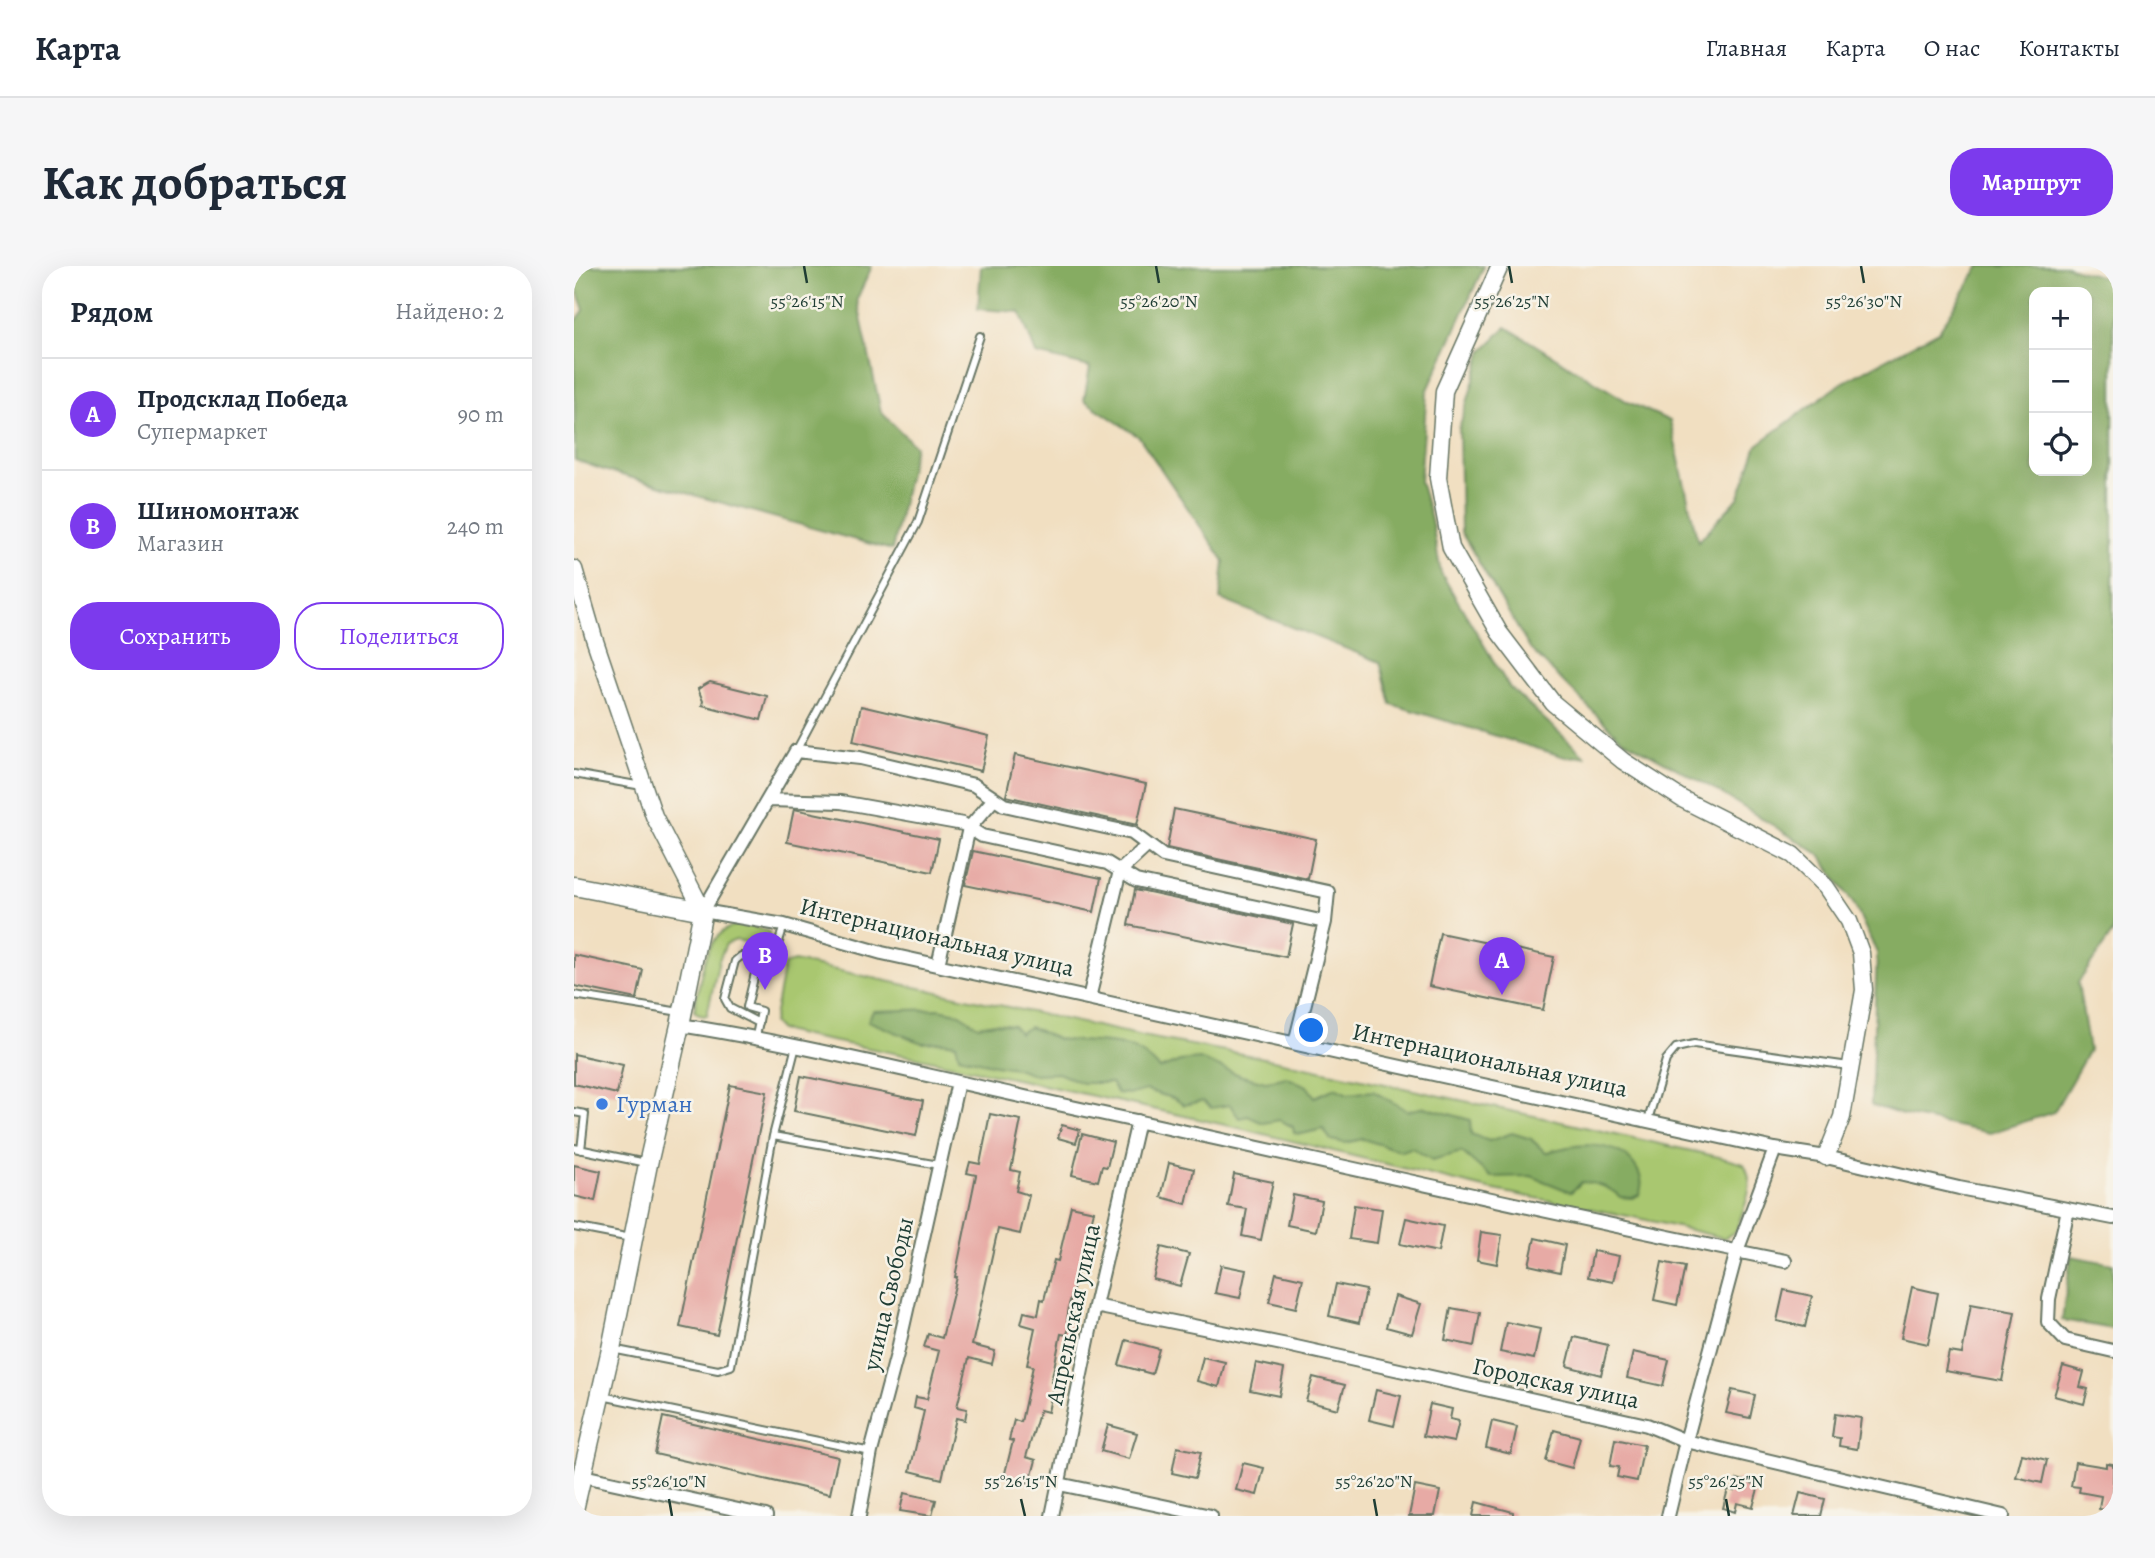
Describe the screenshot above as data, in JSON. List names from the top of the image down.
{
  "streets": {
    "main road": ["Интернациональная улица"],
    "street": ["улица Свободы", "Апрельская улица", "Городская улица"]
  },
  "crossings": [
    ["Апрельская улица", "Городская улица"]
  ],
  "places": ["Гурман"],
  "page": {
    "header": "Карта",
    "nav": [
      "Главная",
      "Карта",
      "О нас",
      "Контакты"
    ],
    "buttons": [
      "Маршрут",
      ["Сохранить", "Поделиться"]
    ],
    "title": "Как добраться",
    "heading": ["Рядом", "Найдено: 2"],
    "map_buttons": ["+", "−"],
    "list": [
      {
        "mark": "A",
        "name": "Продсклад Победа",
        "note": "Супермаркет",
        "value": "90 m"
      },
      {
        "mark": "B",
        "name": "Шиномонтаж",
        "note": "Магазин",
        "value": "240 m"
      }
    ],
    "pins": ["B", "A"]
  },
  "coordinates": [
    "55°26'15\"N",
    "55°26'20\"N",
    "55°26'25\"N",
    "55°26'30\"N",
    "55°26'10\"N"
  ]
}
